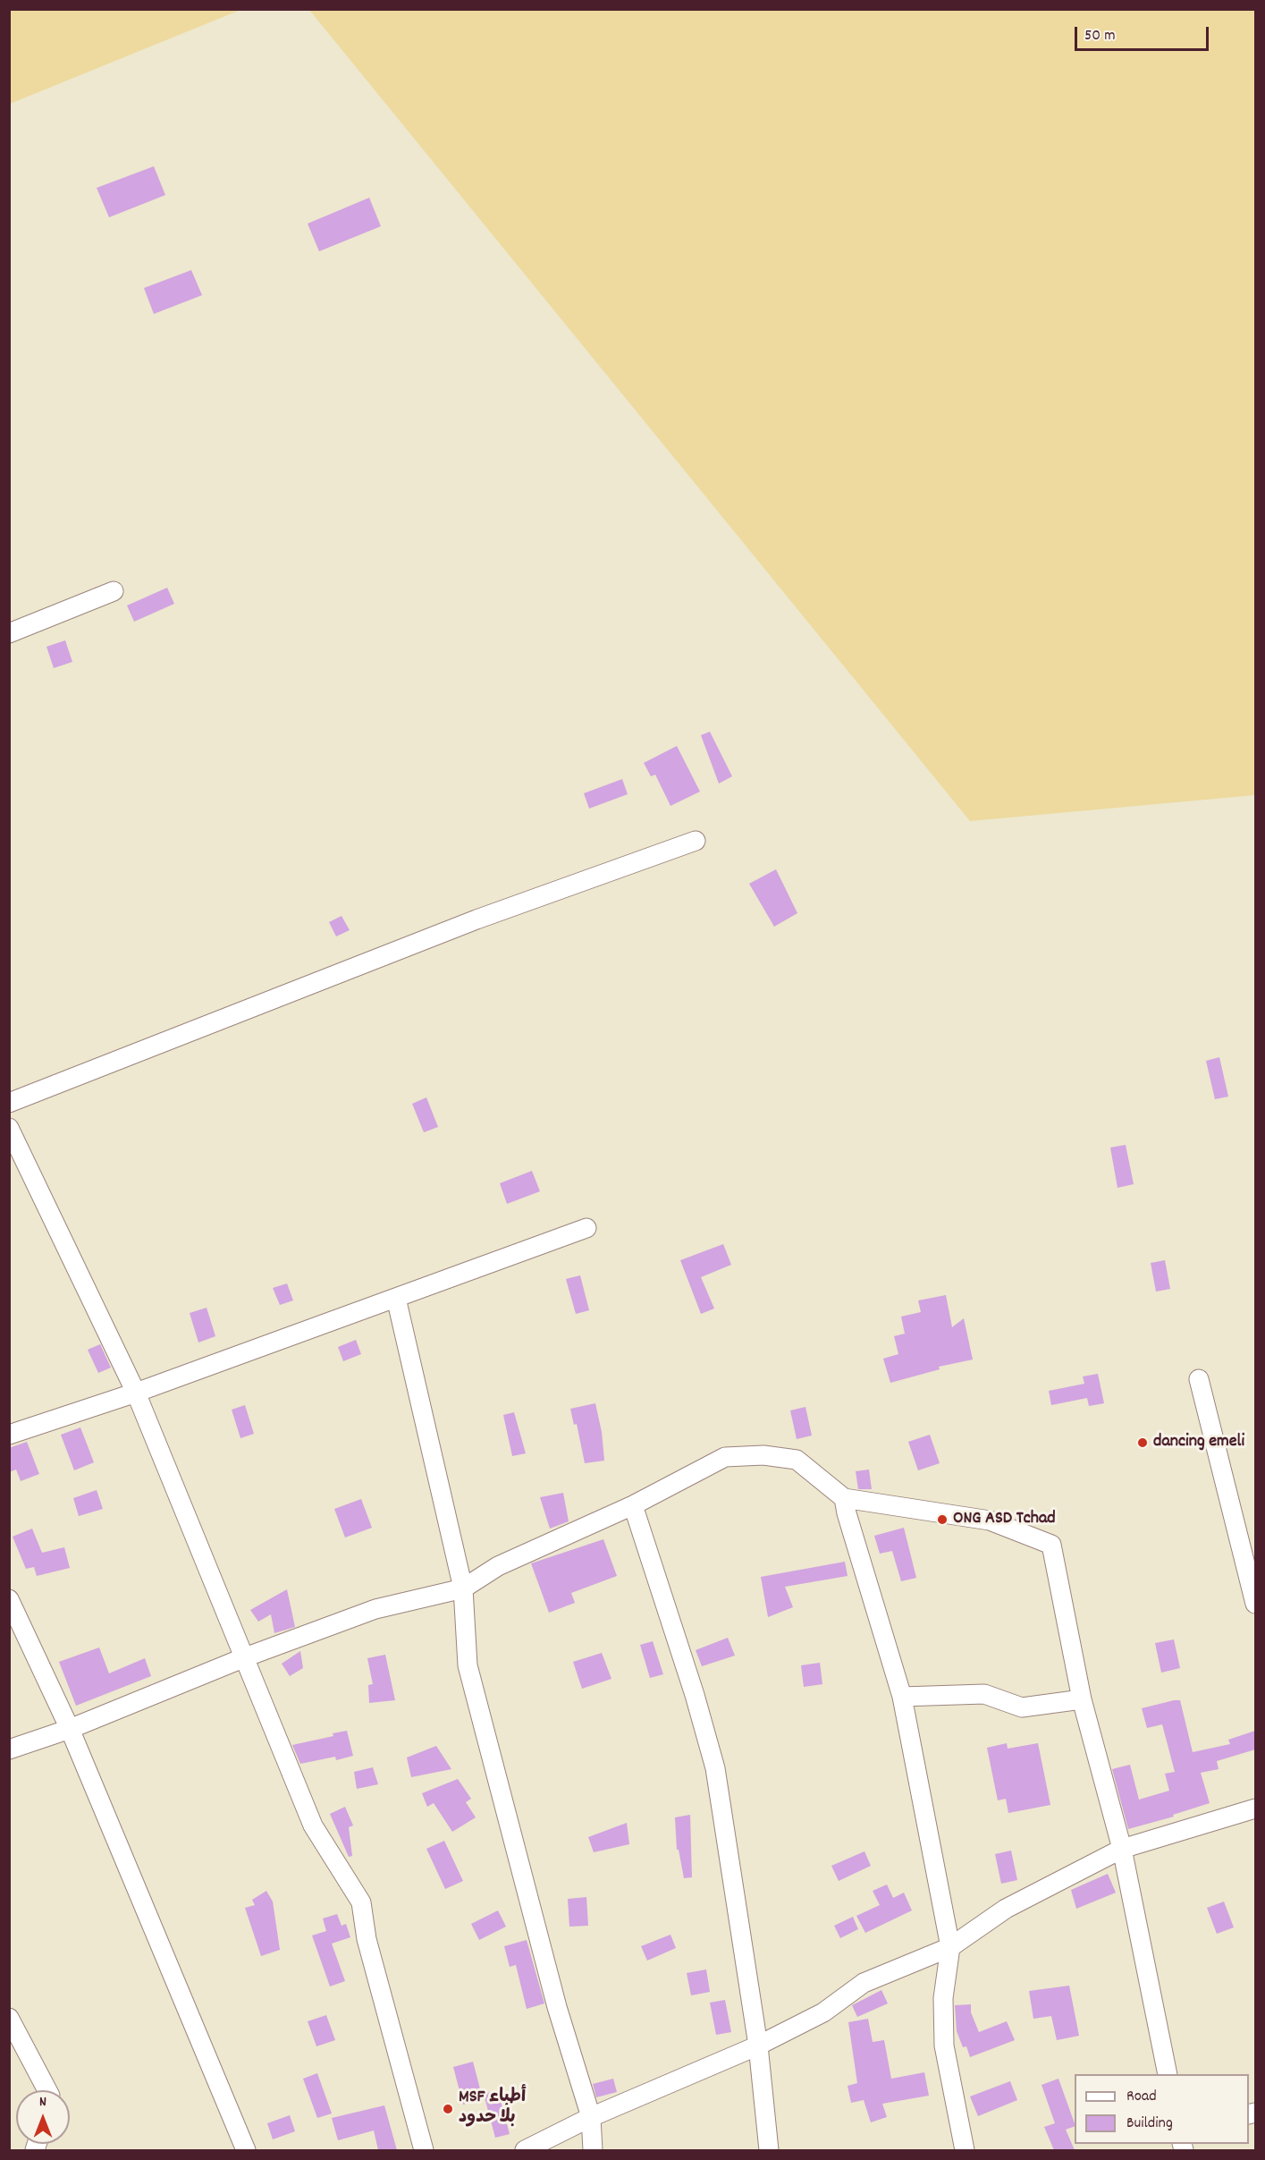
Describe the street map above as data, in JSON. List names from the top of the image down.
{
  "places": ["dancing emeli", "ONG ASD Tchad", "MSF أطباء بلا حدود"],
  "legend": ["Road", "Building"],
  "scale_bar": "50 m",
  "north": "top"
}
